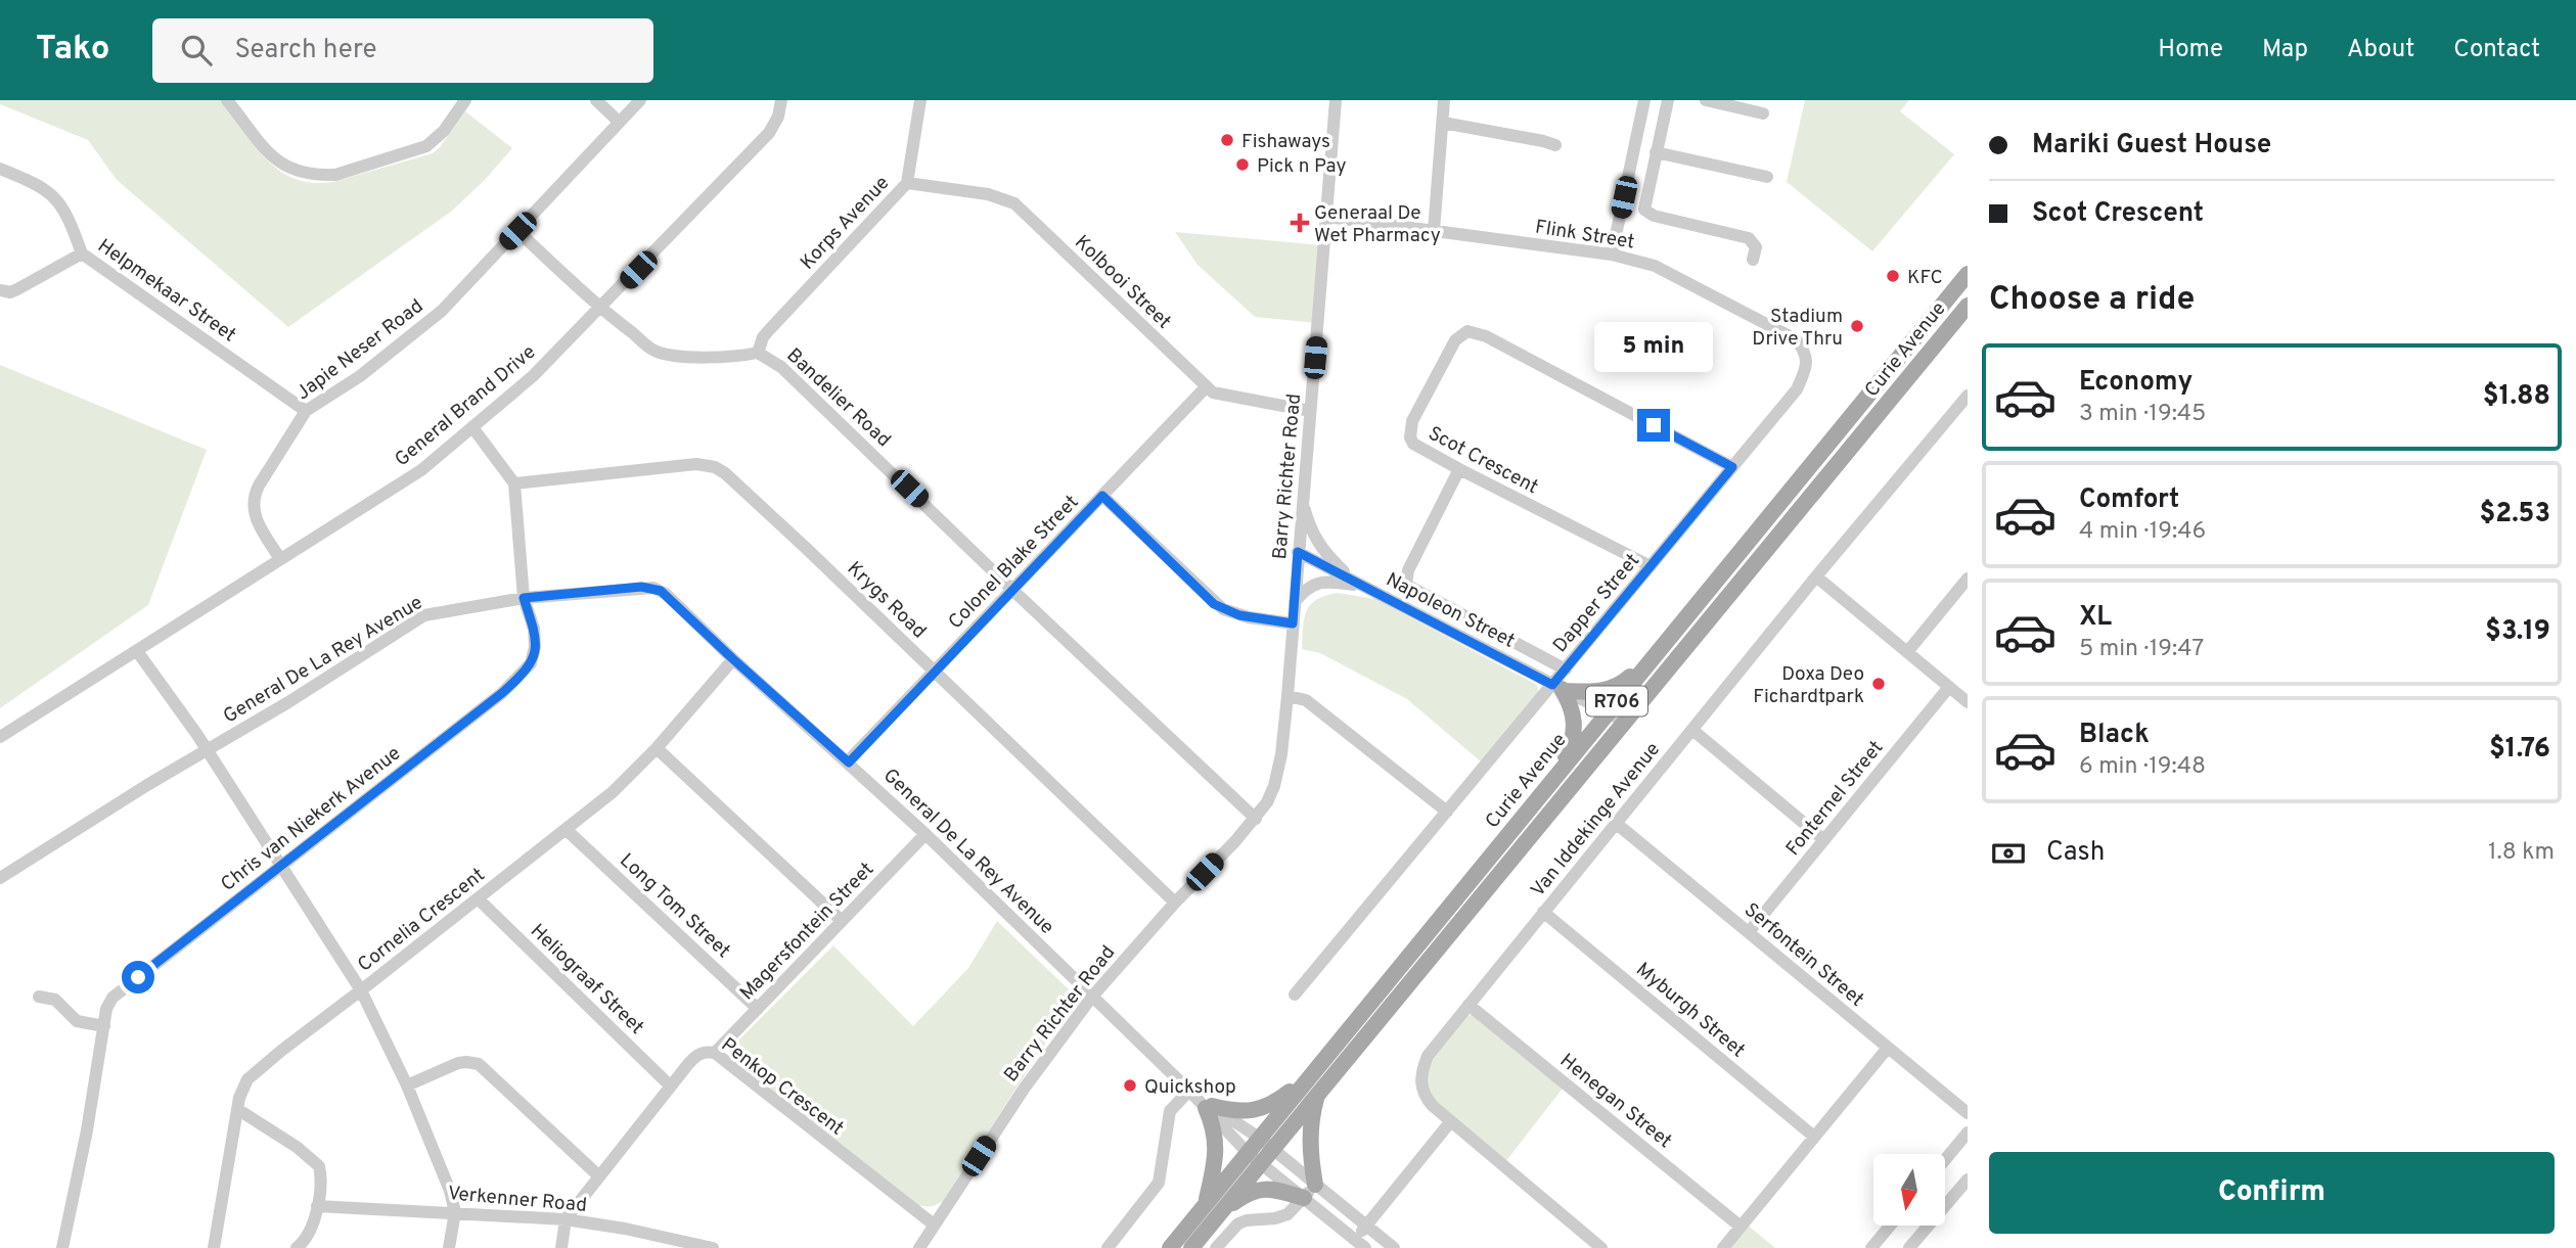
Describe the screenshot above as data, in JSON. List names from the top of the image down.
{
  "streets": {
    "main road": ["Curie Avenue", "R706"],
    "street": [
      "Korps Avenue",
      "Flink Street",
      "Kolbooi Street",
      "Helpmekaar Street",
      "Japie Neser Road",
      "Bandelier Road",
      "General Brand Drive",
      "Scot Crescent",
      "Barry Richter Road",
      "Colonel Blake Street",
      "Krygs Road",
      "Dapper Street",
      "Napoleon Street",
      "General De La Rey Avenue",
      "Fonternel Street",
      "Chris van Niekerk Avenue",
      "Van Iddekinge Avenue",
      "Long Tom Street",
      "Cornelia Crescent",
      "Magersfontein Street",
      "Serfontein Street",
      "Heliograaf Street",
      "Myburgh Street",
      "Penkop Crescent",
      "Henegan Street",
      "Verkenner Road"
    ]
  },
  "crossings": [
    ["Korps Avenue", "Kolbooi Street"],
    ["Korps Avenue", "Bandelier Road"],
    ["Flink Street", "Barry Richter Road"],
    ["Flink Street", "Dapper Street"],
    ["Kolbooi Street", "Barry Richter Road"],
    ["Kolbooi Street", "Colonel Blake Street"],
    ["Helpmekaar Street", "Japie Neser Road"],
    ["Japie Neser Road", "Bandelier Road"],
    ["Japie Neser Road", "General Brand Drive"],
    ["Curie Avenue", "Napoleon Street"],
    ["Curie Avenue", "General De La Rey Avenue"],
    ["Bandelier Road", "General Brand Drive"],
    ["Bandelier Road", "Barry Richter Road"],
    ["Bandelier Road", "Colonel Blake Street"],
    ["Scot Crescent", "Dapper Street"],
    ["Scot Crescent", "Napoleon Street"],
    ["Barry Richter Road", "Krygs Road"],
    ["Barry Richter Road", "Napoleon Street"],
    ["Barry Richter Road", "General De La Rey Avenue"],
    ["Barry Richter Road", "Penkop Crescent"],
    ["Colonel Blake Street", "Krygs Road"],
    ["Colonel Blake Street", "General De La Rey Avenue"],
    ["Krygs Road", "Chris van Niekerk Avenue"],
    ["Dapper Street", "Napoleon Street"],
    ["General De La Rey Avenue", "Chris van Niekerk Avenue"],
    ["General De La Rey Avenue", "Cornelia Crescent"],
    ["General De La Rey Avenue", "Magersfontein Street"],
    ["Fonternel Street", "Serfontein Street"],
    ["Van Iddekinge Avenue", "Serfontein Street"],
    ["Van Iddekinge Avenue", "Myburgh Street"],
    ["Van Iddekinge Avenue", "Henegan Street"],
    ["Long Tom Street", "Cornelia Crescent"],
    ["Long Tom Street", "Magersfontein Street"],
    ["Cornelia Crescent", "Heliograaf Street"],
    ["Magersfontein Street", "Penkop Crescent"],
    ["Heliograaf Street", "Penkop Crescent"],
    ["Penkop Crescent", "Verkenner Road"]
  ],
  "places": {
    "other": [
      "Fishaways",
      "Pick n Pay",
      "KFC",
      "Stadium Drive Thru",
      "Doxa Deo Fichardtpark",
      "Quickshop"
    ],
    "health": ["Generaal De Wet Pharmacy"]
  },
  "north": "bottom",
  "page": {
    "header": "Tako",
    "search": "Search here",
    "nav": [
      "Home",
      "Map",
      "About",
      "Contact"
    ],
    "banner": ["Mariki Guest House", "Scot Crescent"],
    "heading": "Choose a ride",
    "bubble": "5 min",
    "list": [
      {
        "name": "Economy",
        "note": "3 min · 19:45",
        "value": "$1.88"
      },
      {
        "name": "Comfort",
        "note": "4 min · 19:46",
        "value": "$2.53"
      },
      {
        "name": "XL",
        "note": "5 min · 19:47",
        "value": "$3.19"
      },
      {
        "name": "Black",
        "note": "6 min · 19:48",
        "value": "$1.76"
      }
    ],
    "pay": ["Cash", "1.8 km"],
    "buttons": "Confirm"
  }
}
